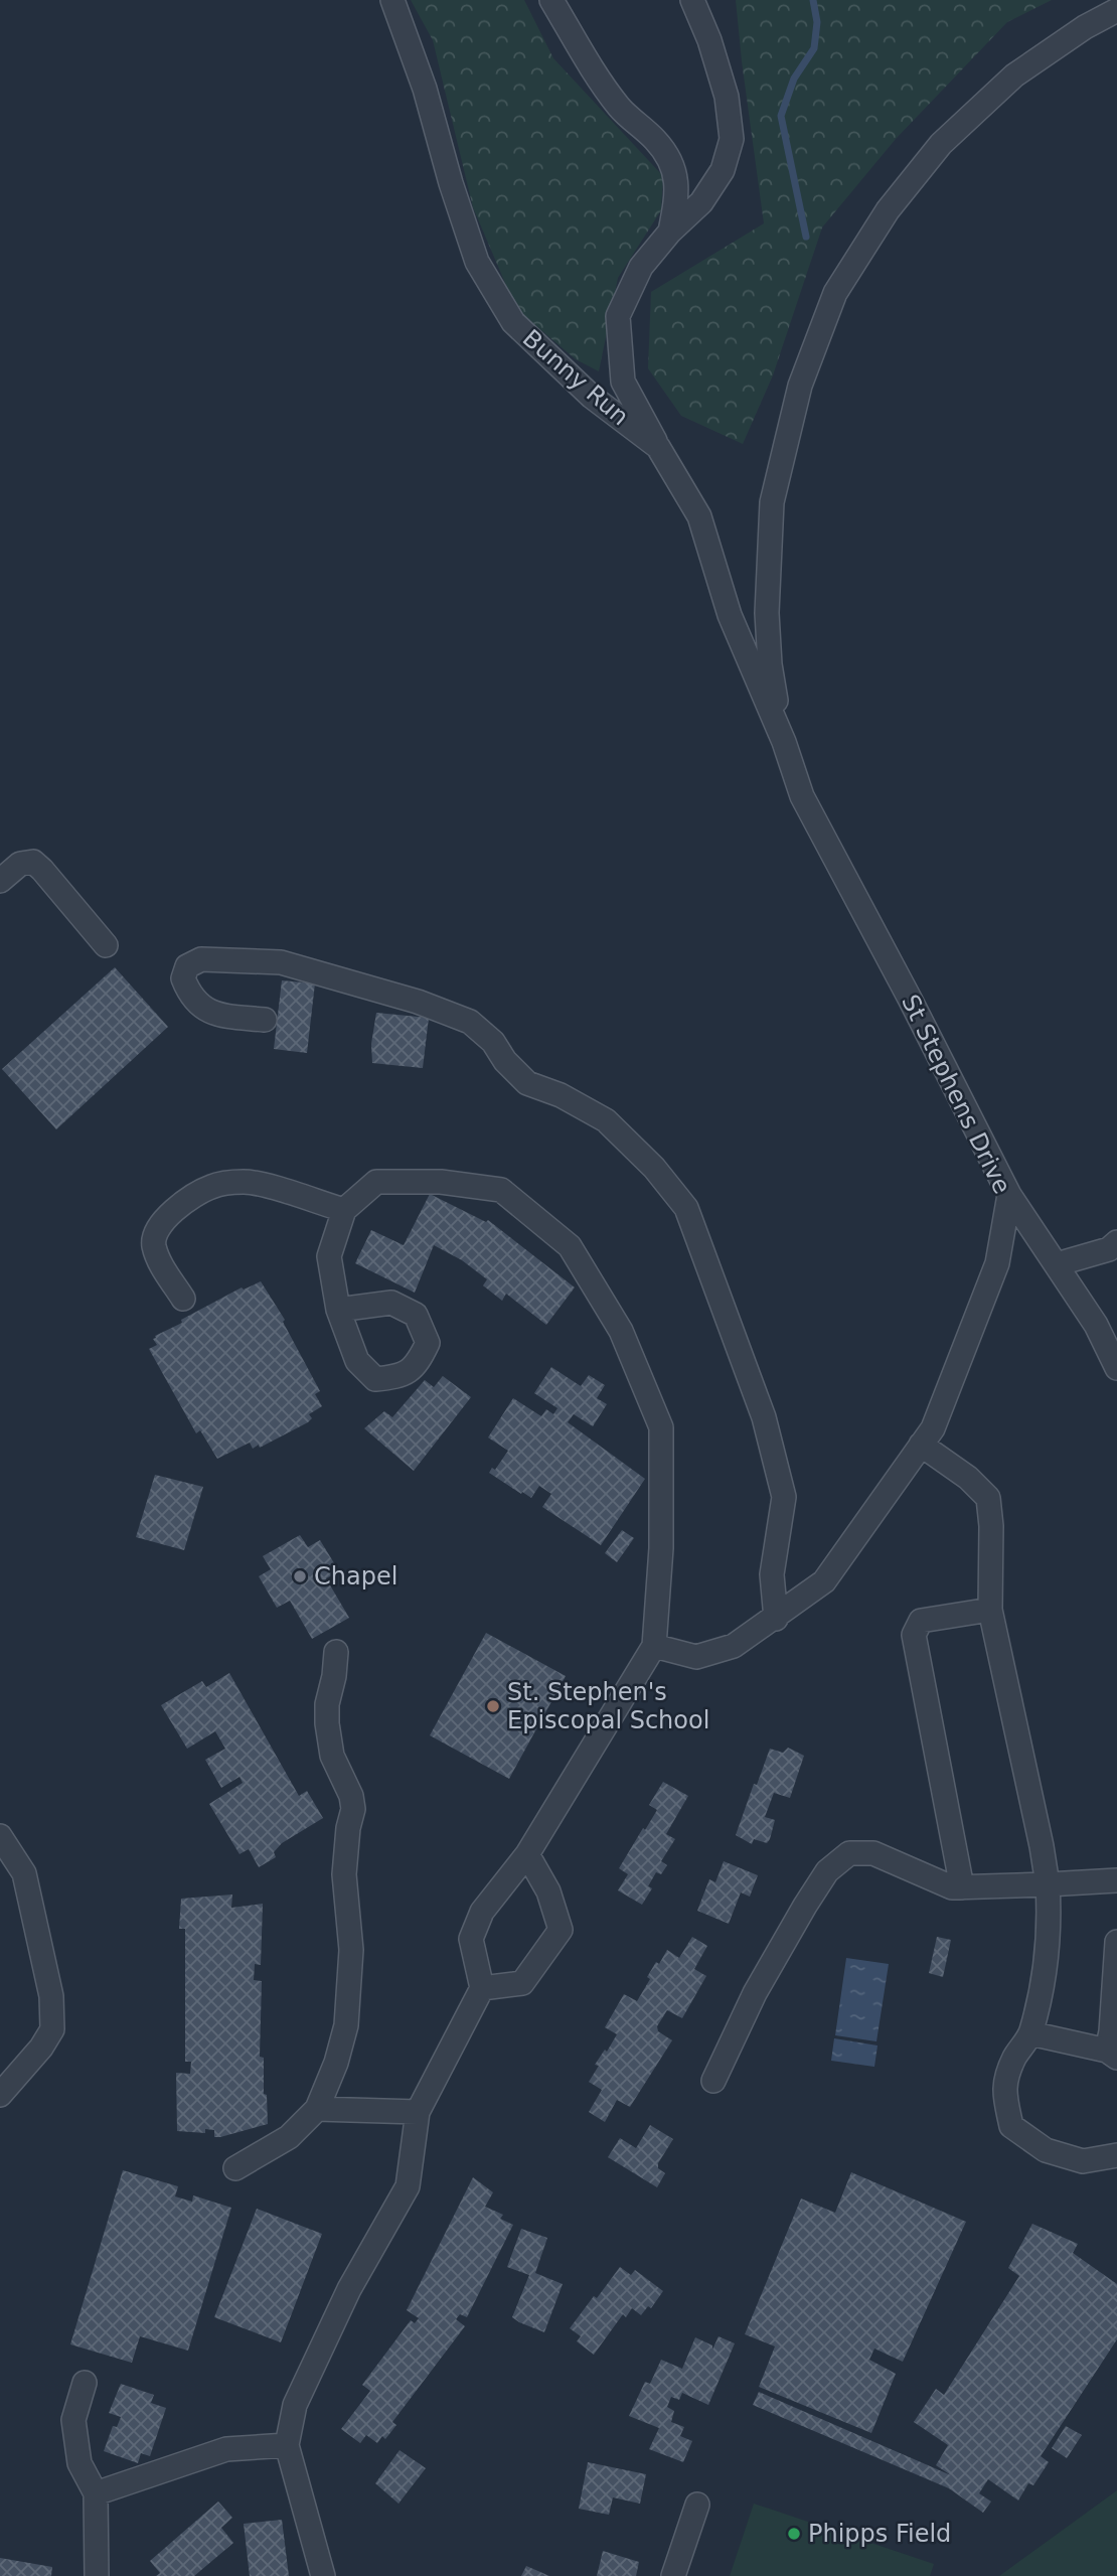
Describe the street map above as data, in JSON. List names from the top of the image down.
{
  "streets": {
    "street": ["Bunny Run", "St Stephens Drive"]
  },
  "crossings": [
    ["Bunny Run", "St Stephens Drive"]
  ],
  "places": ["Chapel", "St. Stephen's Episcopal School", "Phipps Field"]
}
